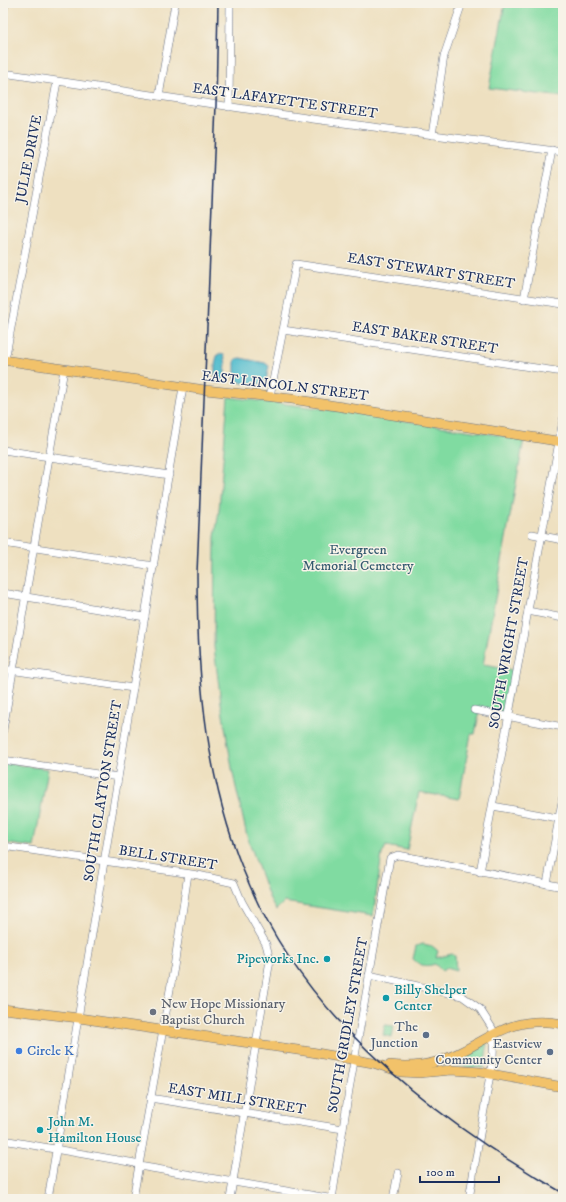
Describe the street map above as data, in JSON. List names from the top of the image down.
{
  "streets": {
    "main road": ["EAST LINCOLN STREET"],
    "street": [
      "EAST LAFAYETTE STREET",
      "JULIE DRIVE",
      "EAST STEWART STREET",
      "EAST BAKER STREET",
      "SOUTH WRIGHT STREET",
      "SOUTH CLAYTON STREET",
      "BELL STREET",
      "SOUTH GRIDLEY STREET",
      "EAST MILL STREET"
    ]
  },
  "crossings": [
    ["EAST LAFAYETTE STREET", "JULIE DRIVE"],
    ["JULIE DRIVE", "EAST LINCOLN STREET"],
    ["EAST STEWART STREET", "EAST BAKER STREET"],
    ["EAST LINCOLN STREET", "SOUTH WRIGHT STREET"],
    ["EAST LINCOLN STREET", "SOUTH CLAYTON STREET"],
    ["SOUTH WRIGHT STREET", "SOUTH GRIDLEY STREET"],
    ["SOUTH CLAYTON STREET", "BELL STREET"],
    ["SOUTH GRIDLEY STREET", "EAST MILL STREET"]
  ],
  "parks": ["Evergreen Memorial Cemetery"],
  "places": [
    "Pipeworks Inc.",
    "Billy Shelper Center",
    "New Hope Missionary Baptist Church",
    "The Junction",
    "Circle K",
    "Eastview Community Center",
    "John M. Hamilton House"
  ],
  "scale_bar": "100 m"
}
